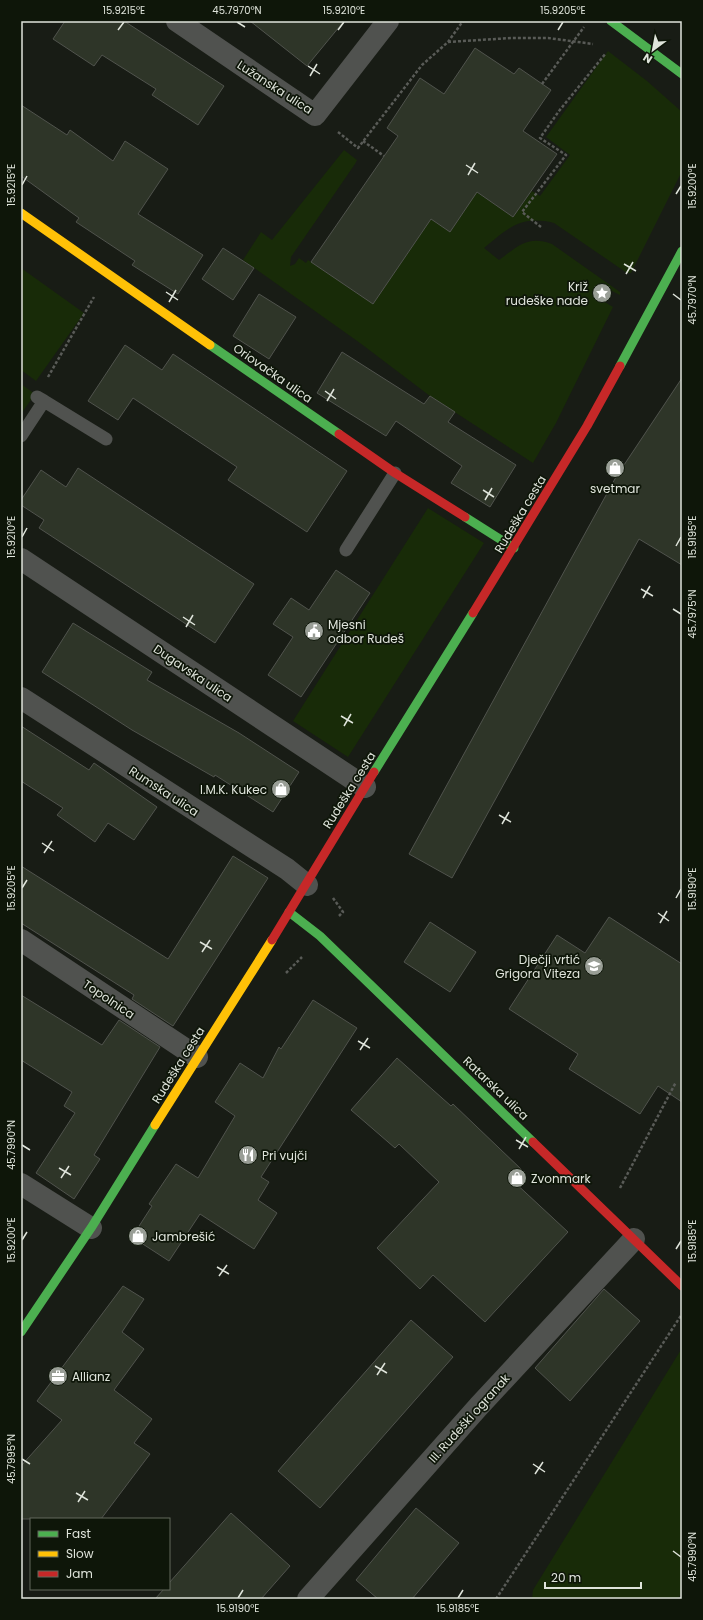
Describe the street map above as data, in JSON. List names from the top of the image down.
{
  "streets": {
    "street": [
      "Lužanska ulica",
      "Oriovačka ulica",
      "Rudeška cesta",
      "Dugavska ulica",
      "Rumska ulica",
      "Topolnica",
      "Ratarska ulica",
      "III. Rudeški ogranak"
    ]
  },
  "crossings": [
    ["Oriovačka ulica", "Rudeška cesta"],
    ["Rudeška cesta", "Dugavska ulica"],
    ["Rudeška cesta", "Rumska ulica"],
    ["Rudeška cesta", "Topolnica"],
    ["Rudeška cesta", "Ratarska ulica"],
    ["Ratarska ulica", "III. Rudeški ogranak"]
  ],
  "places": {
    "place": ["Križ rudeške nade"],
    "shop": [
      "svetmar",
      "I.M.K. Kukec",
      "Zvonmark",
      "Jambrešić"
    ],
    "public building": ["Mjesni odbor Rudeš"],
    "school or university": ["Dječji vrtić Grigora Viteza"],
    "restaurant": ["Pri vujči"],
    "office": ["Allianz"]
  },
  "legend": ["Fast", "Slow", "Jam"],
  "scale_bar": "20 m",
  "north": "bottom left",
  "coordinates": [
    "15.9215°E",
    "45.7970°N",
    "15.9210°E",
    "15.9205°E",
    "15.9200°E",
    "15.9195°E",
    "45.7975°N",
    "15.9190°E",
    "45.7990°N",
    "15.9185°E",
    "45.7995°N"
  ]
}
